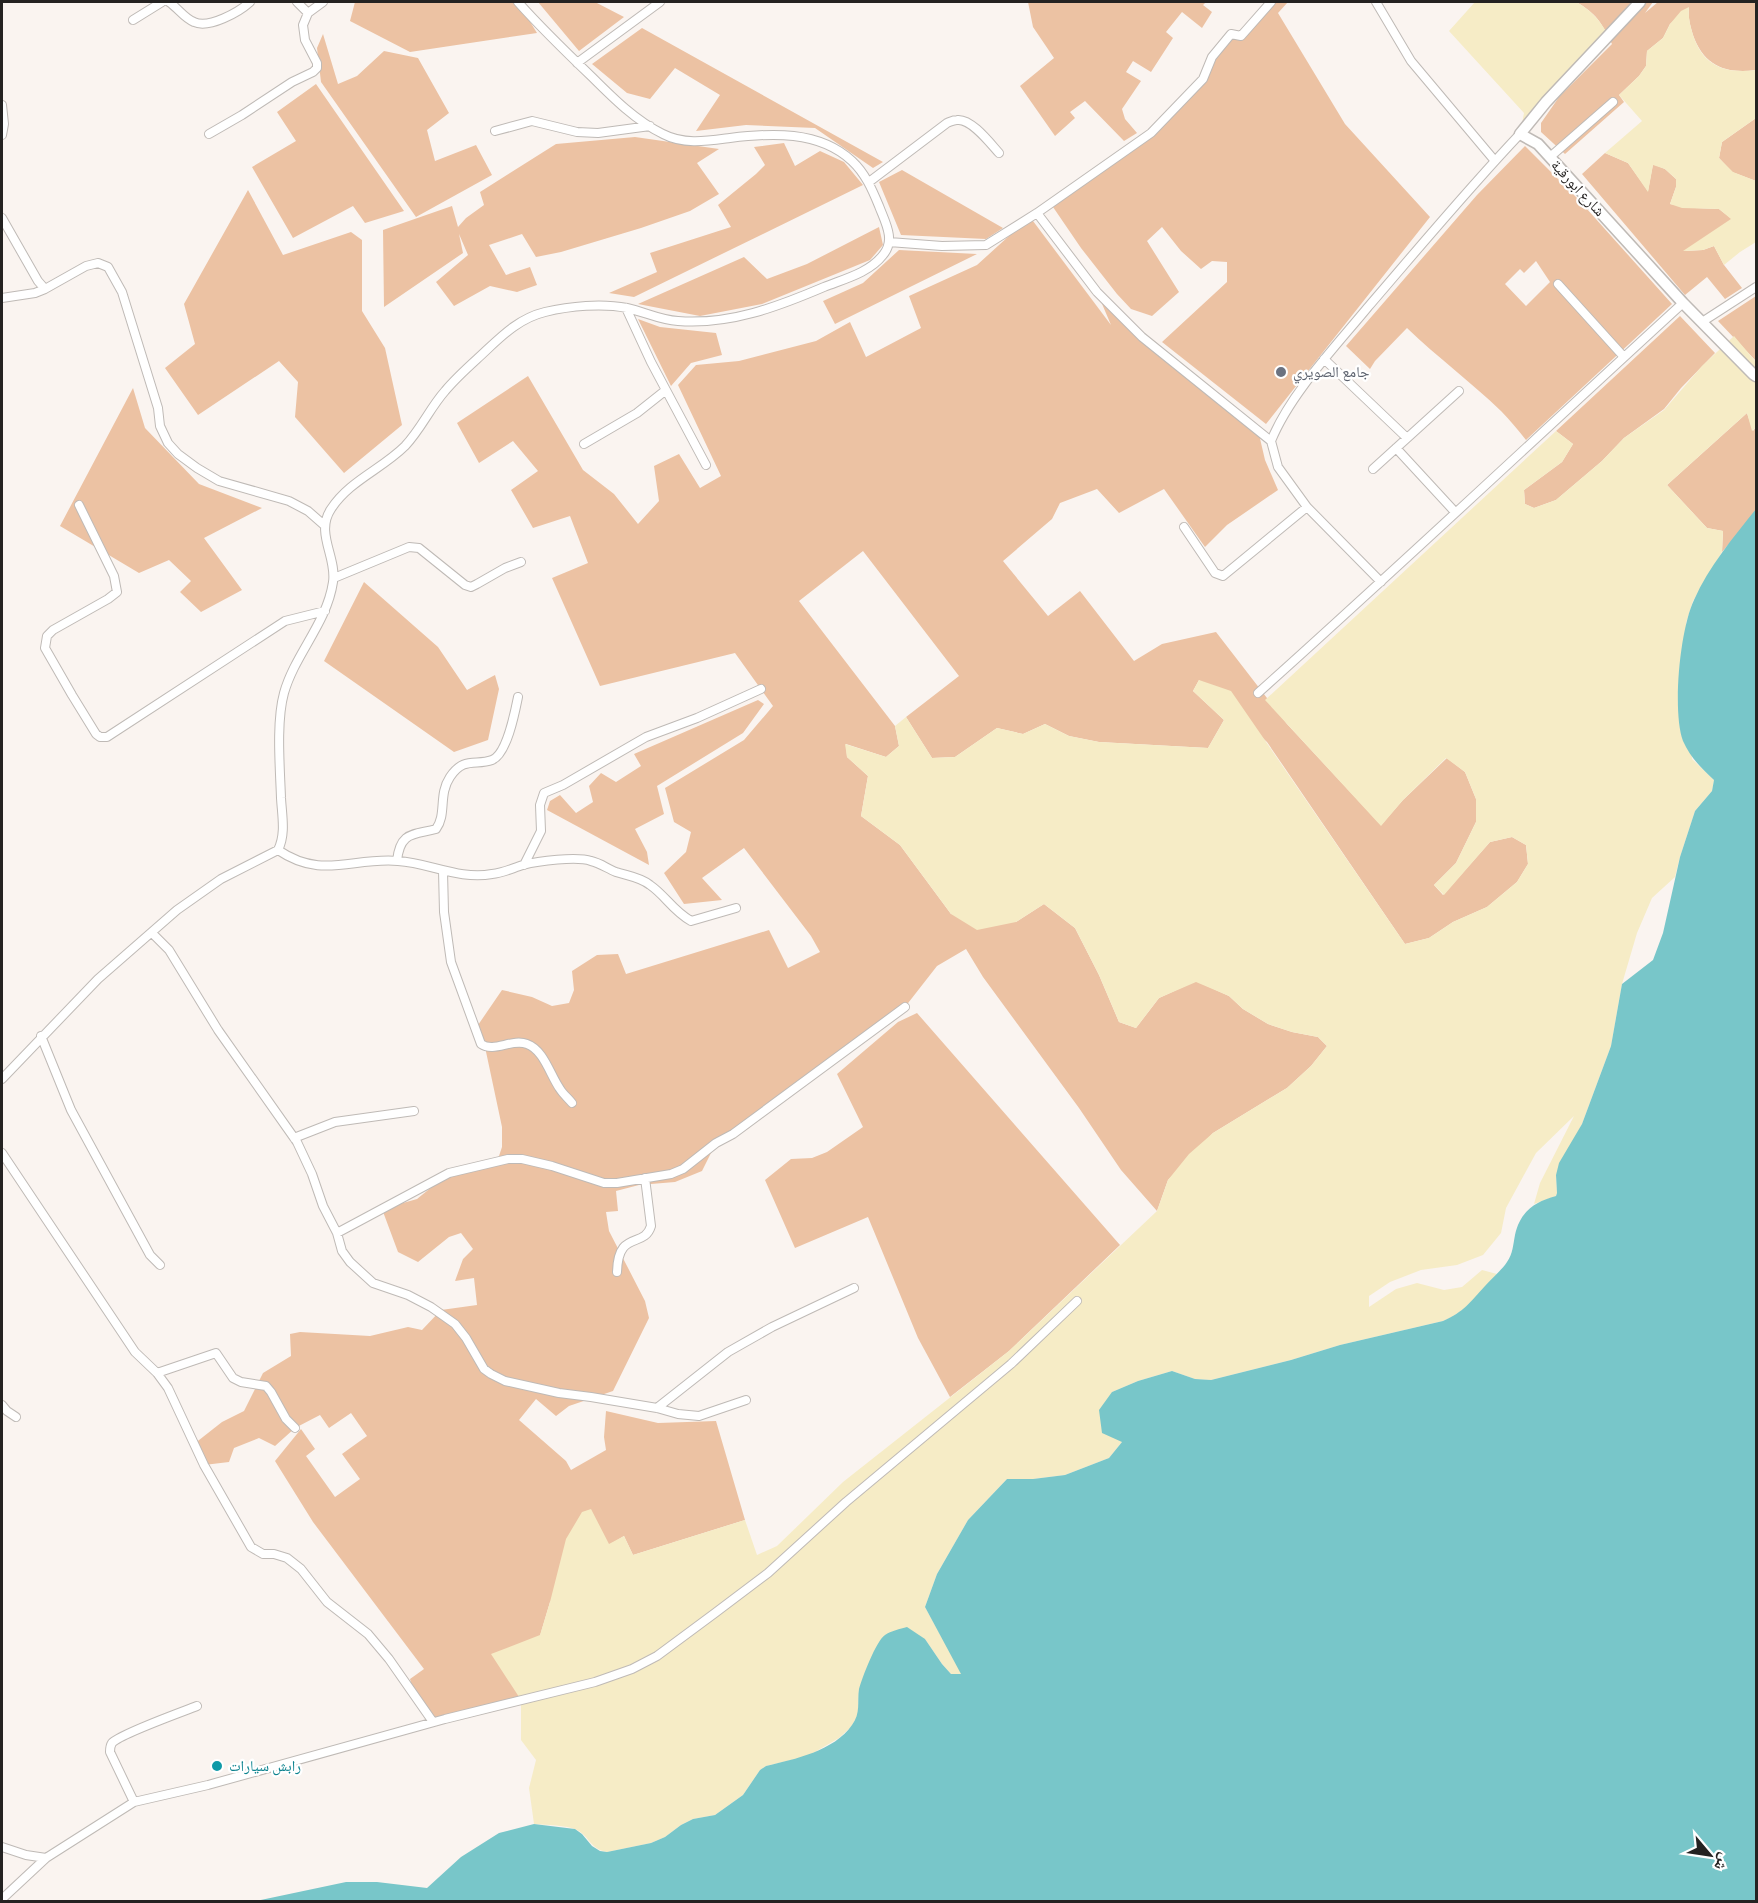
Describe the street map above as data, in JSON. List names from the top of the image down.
{
  "streets": {
    "main road": ["شارع ابورقية"]
  },
  "places": ["جامع الصويري", "رابش سيارات"],
  "north": "bottom right"
}
